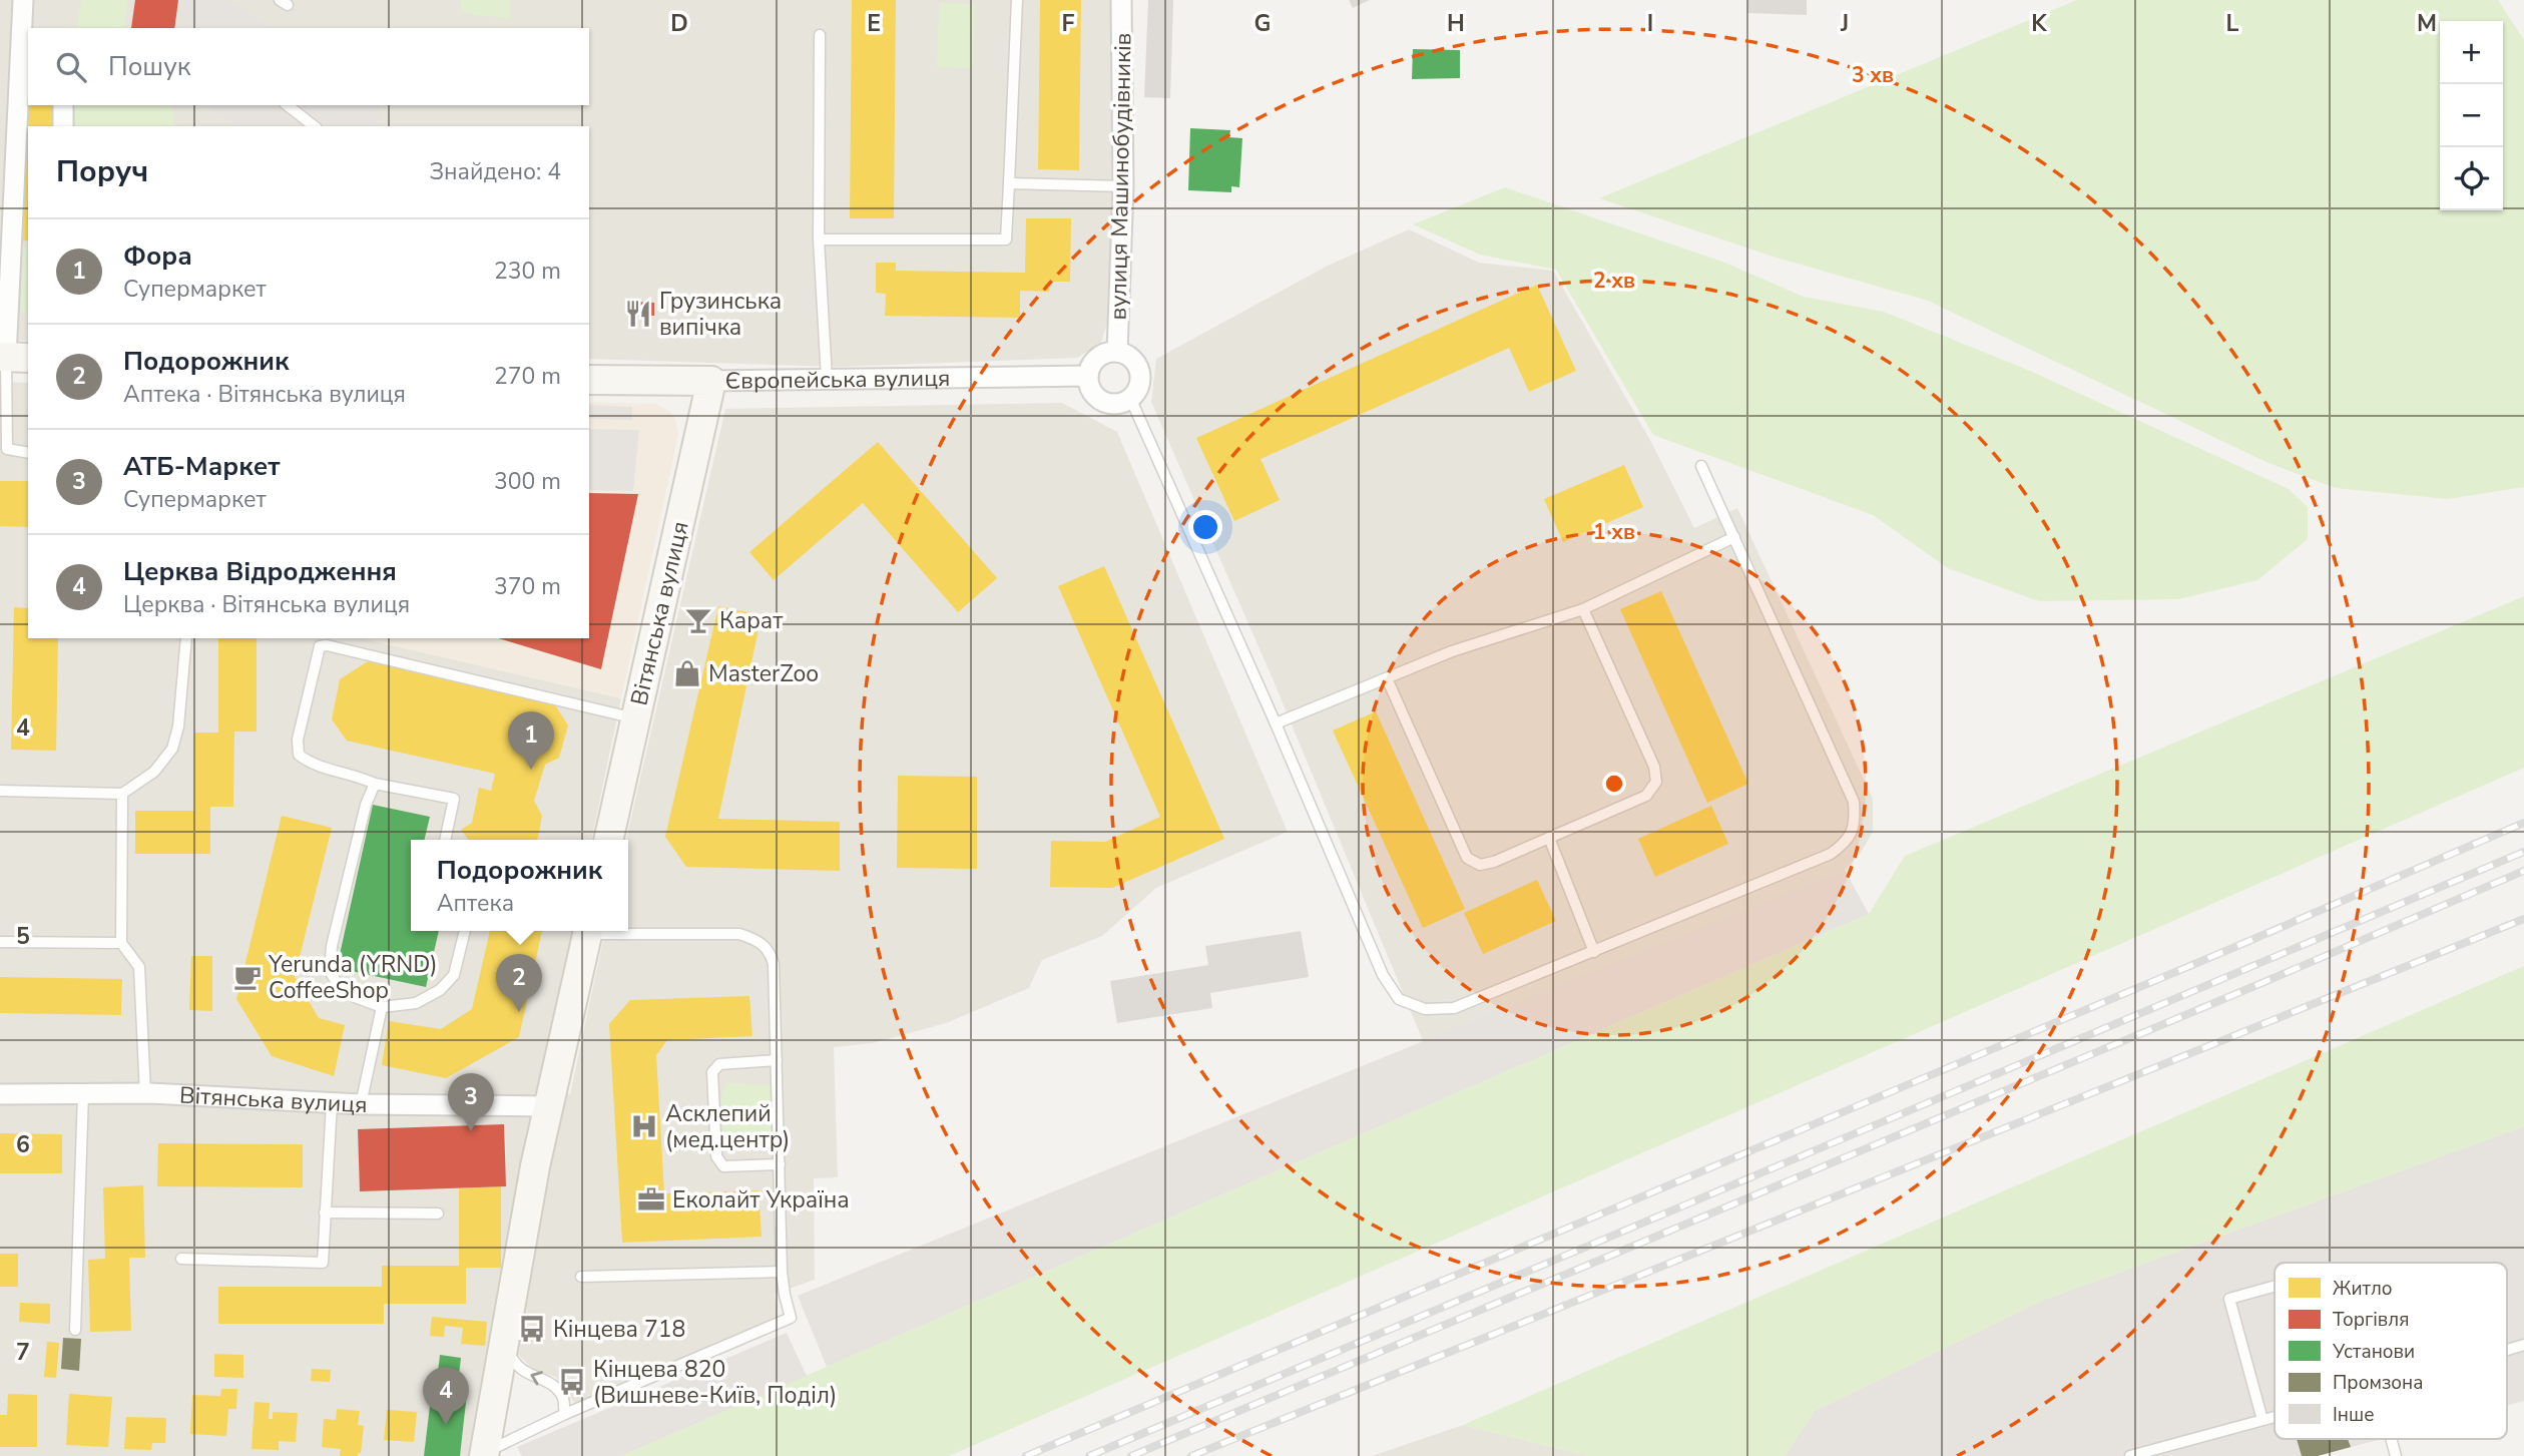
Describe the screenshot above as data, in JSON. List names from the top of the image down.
{
  "streets": {
    "street": ["вулиця Машинобудівників", "Європейська вулиця", "Вітянська вулиця"]
  },
  "crossings": [
    ["вулиця Машинобудівників", "Європейська вулиця"],
    ["Європейська вулиця", "Вітянська вулиця"]
  ],
  "places": {
    "restaurant": ["Грузинська випічка"],
    "bar": ["Карат"],
    "shop": ["MasterZoo"],
    "cafe": ["Yerunda (YRND) CoffeeShop"],
    "hospital": ["Асклепий (мед.центр)"],
    "office": ["Еколайт Україна"],
    "bus stop": ["Кінцева 718", "Кінцева 820 (Вишневе-Київ, Поділ)"]
  },
  "legend": [
    "Житло",
    "Торгівля",
    "Установи",
    "Промзона",
    "Інше"
  ],
  "page": {
    "map_buttons": ["+", "−"],
    "search": "Пошук",
    "heading": ["Поруч", "Знайдено: 4"],
    "list": [
      {
        "mark": "1",
        "name": "Фора",
        "note": "Супермаркет",
        "value": "230 m"
      },
      {
        "mark": "2",
        "name": "Подорожник",
        "note": "Аптека · Вітянська вулиця",
        "value": "270 m"
      },
      {
        "mark": "3",
        "name": "АТБ-Маркет",
        "note": "Супермаркет",
        "value": "300 m"
      },
      {
        "mark": "4",
        "name": "Церква Відродження",
        "note": "Церква · Вітянська вулиця",
        "value": "370 m"
      }
    ],
    "pins": [
      "1",
      "2",
      "3",
      "4"
    ],
    "popup": ["Подорожник", "Аптека"]
  },
  "grid": {
    "columns": [
      "D",
      "E",
      "F",
      "G",
      "H",
      "I",
      "J",
      "K",
      "L",
      "M"
    ],
    "rows": [
      "4",
      "5",
      "6",
      "7"
    ]
  },
  "rings": ["3 хв", "2 хв", "1 хв"]
}
